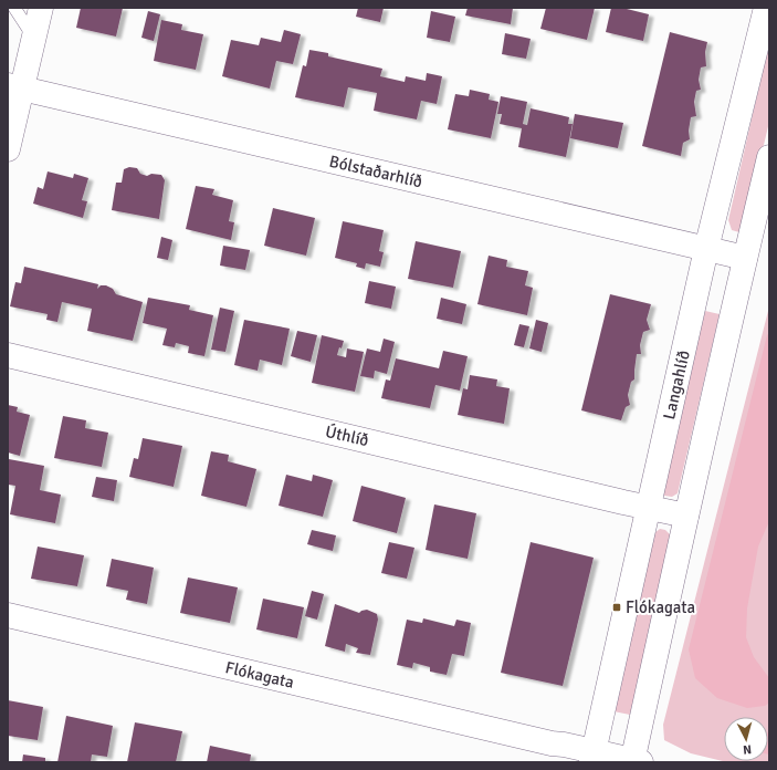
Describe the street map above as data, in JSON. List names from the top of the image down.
{
  "streets": {
    "street": [
      "Bólstaðarhlíð",
      "Langahlíð",
      "Úthlíð",
      "Flókagata"
    ]
  },
  "crossings": [
    ["Bólstaðarhlíð", "Langahlíð"],
    ["Langahlíð", "Úthlíð"],
    ["Langahlíð", "Flókagata"]
  ],
  "places": {
    "transit": ["Flókagata"]
  },
  "north": "bottom"
}
